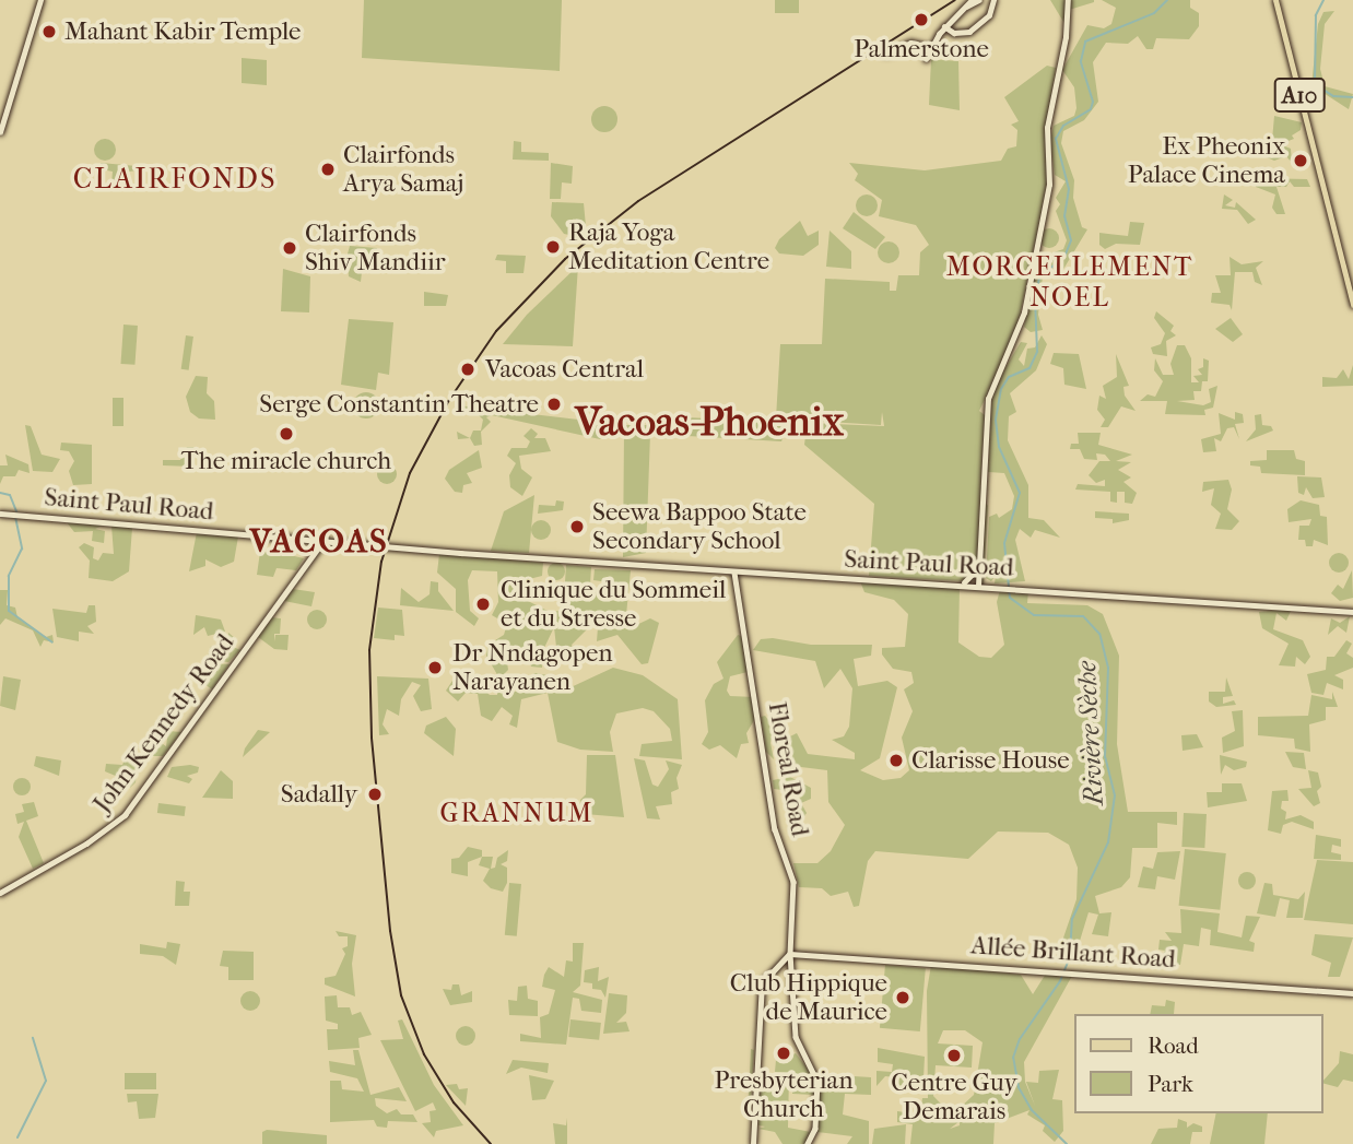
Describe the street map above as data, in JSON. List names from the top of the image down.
{
  "streets": {
    "main road": [
      "A10",
      "Saint Paul Road",
      "John Kennedy Road",
      "Floreal Road",
      "Allée Brillant Road"
    ]
  },
  "crossings": [
    ["Saint Paul Road", "John Kennedy Road"],
    ["Saint Paul Road", "Floreal Road"],
    ["Floreal Road", "Allée Brillant Road"]
  ],
  "districts": [
    "CLAIRFONDS",
    "MORCELLEMENT NOEL",
    "Vacoas-Phoenix",
    "VACOAS",
    "GRANNUM"
  ],
  "water": ["Rivière Sèche"],
  "places": [
    "Palmerstone",
    "Mahant Kabir Temple",
    "Ex Pheonix Palace Cinema",
    "Clairfonds Arya Samaj",
    "Raja Yoga Meditation Centre",
    "Clairfonds Shiv Mandiir",
    "Vacoas Central",
    "Serge Constantin Theatre",
    "The miracle church",
    "Seewa Bappoo State Secondary School",
    "Clinique du Sommeil et du Stresse",
    "Dr Nndagopen Narayanen",
    "Clarisse House",
    "Sadally",
    "Club Hippique de Maurice",
    "Presbyterian Church",
    "Centre Guy Demarais"
  ],
  "legend": ["Road", "Park"]
}
